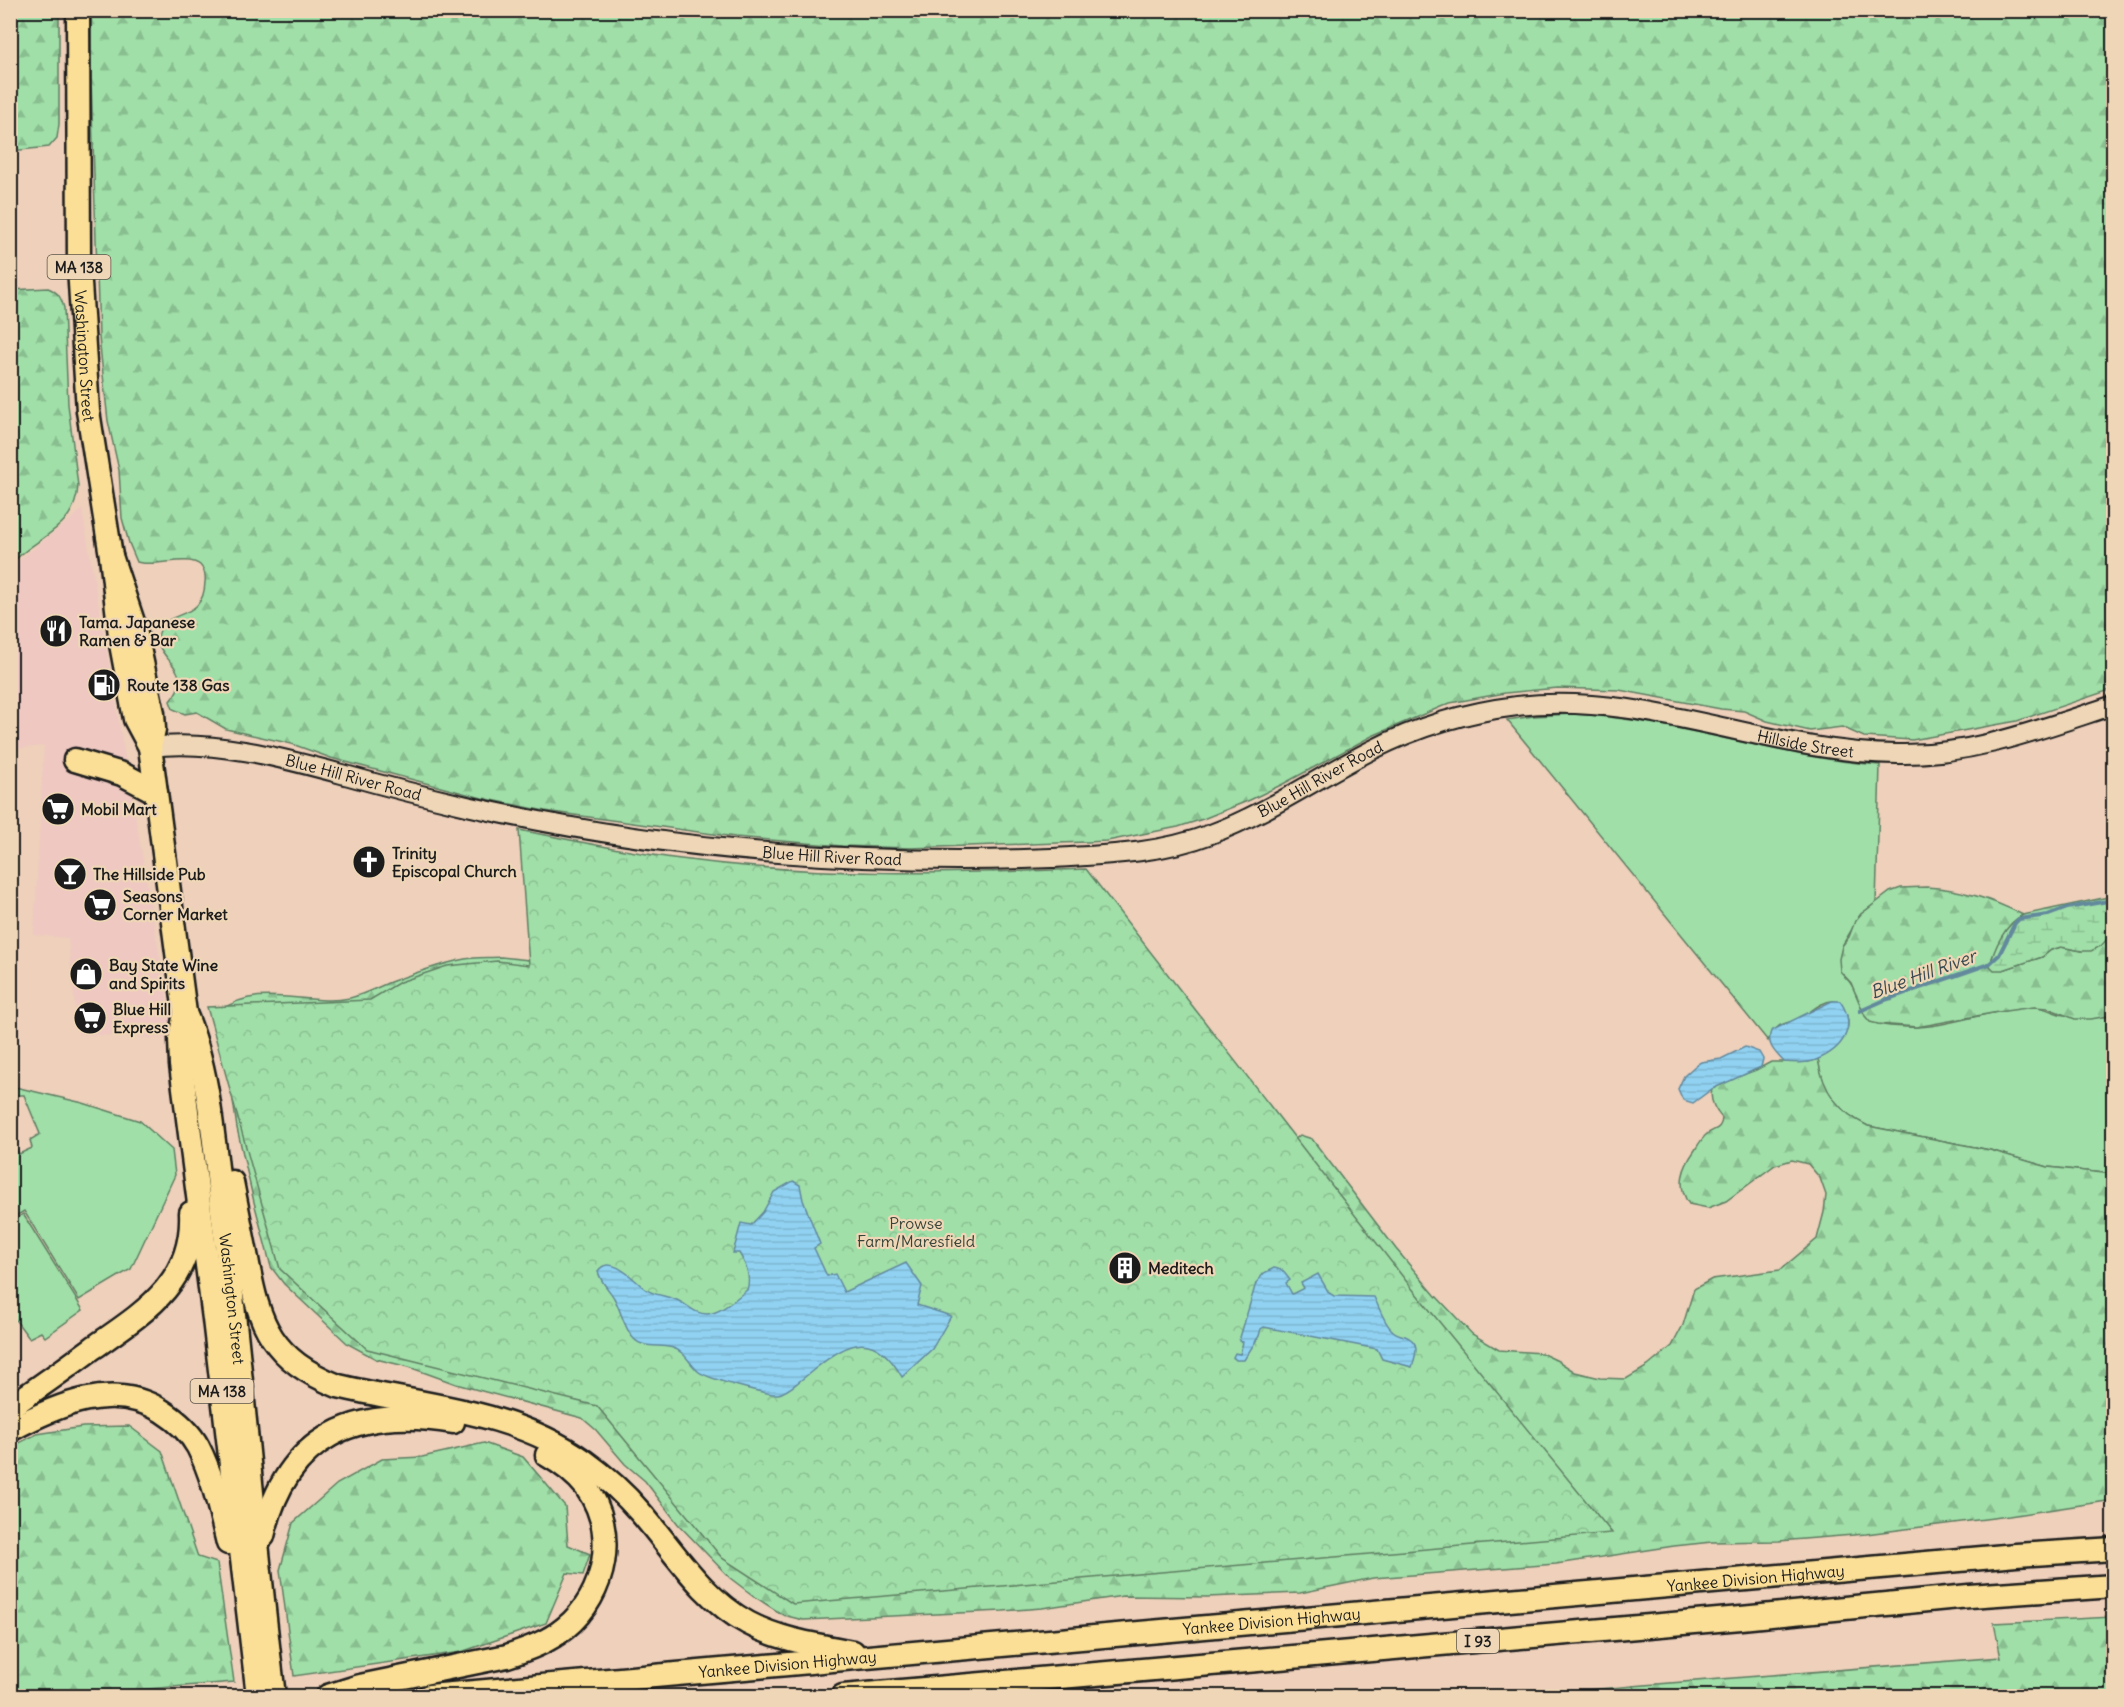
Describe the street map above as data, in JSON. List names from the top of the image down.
{
  "streets": {
    "highway": [
      "MA 138",
      "Washington Street",
      "Yankee Division Highway",
      "I 93"
    ],
    "main road": ["Hillside Street", "Blue Hill River Road"]
  },
  "crossings": [
    ["Washington Street", "Blue Hill River Road"],
    ["Hillside Street", "Blue Hill River Road"]
  ],
  "water": ["Blue Hill River"],
  "parks": ["Prowse Farm/Maresfield"],
  "places": {
    "restaurant": ["Tama. Japanese Ramen & Bar"],
    "fuel station": ["Route 138 Gas"],
    "supermarket": ["Mobil Mart", "Seasons Corner Market", "Blue Hill Express"],
    "church": ["Trinity Episcopal Church"],
    "bar": ["The Hillside Pub"],
    "shop": ["Bay State Wine and Spirits"],
    "building": ["Meditech"]
  }
}
